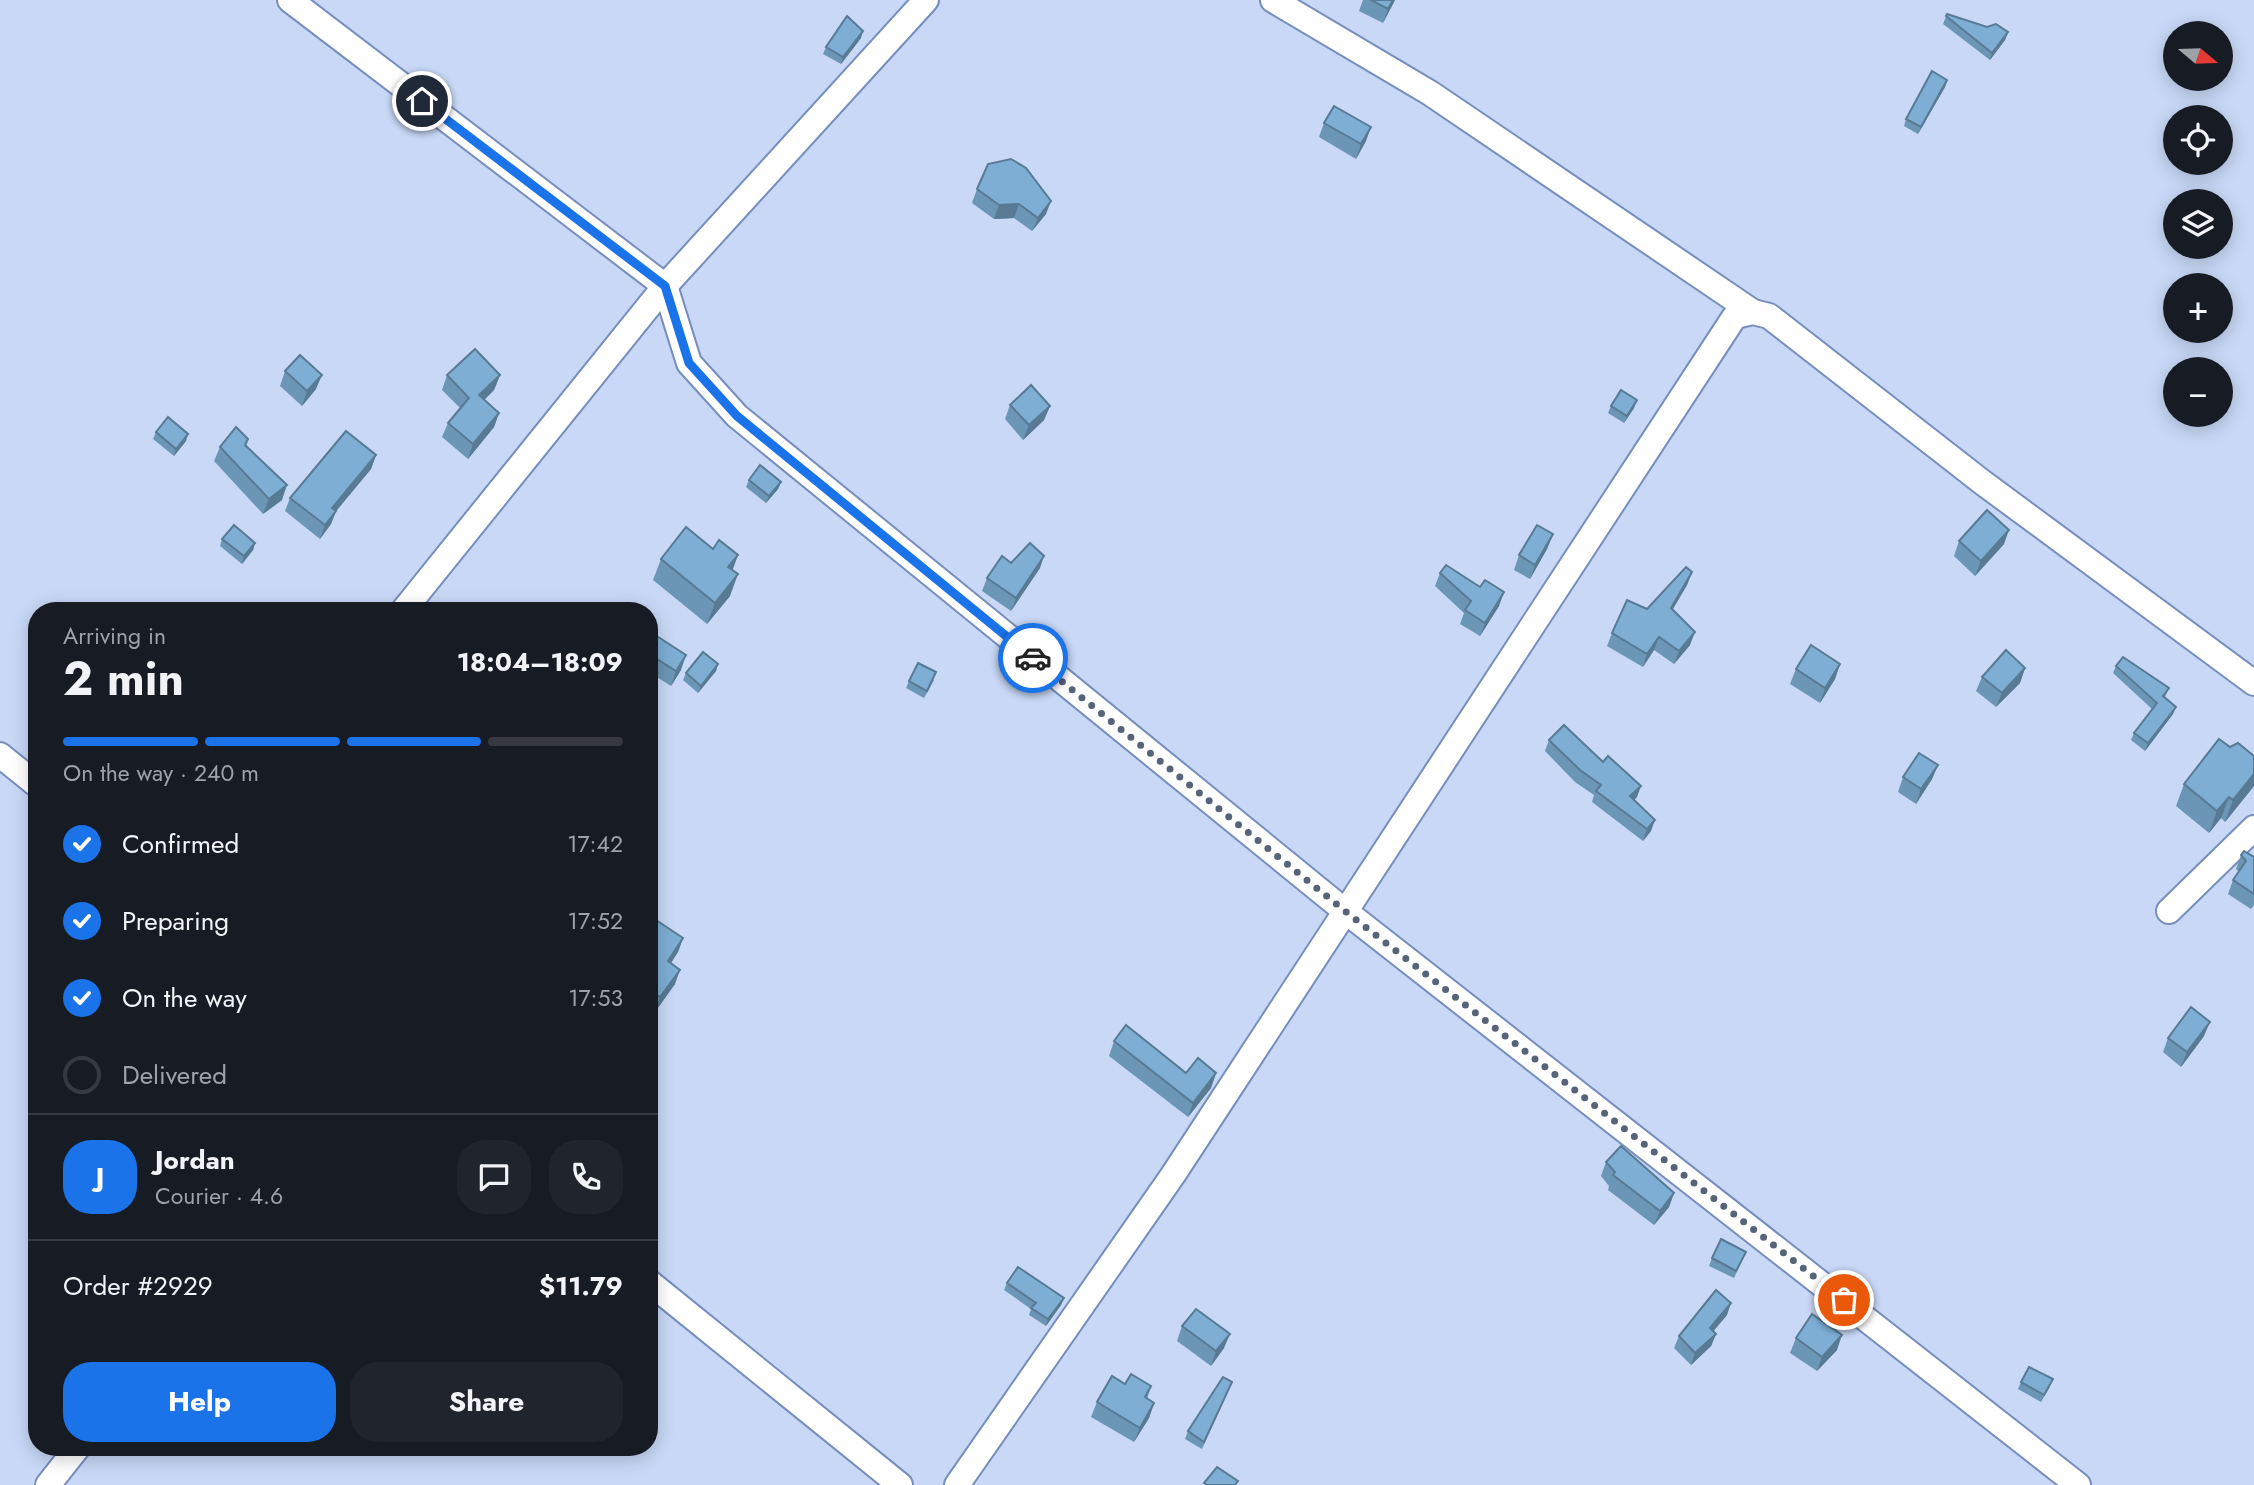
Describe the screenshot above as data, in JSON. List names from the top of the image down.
{
  "north": "right",
  "page": {
    "map_buttons": ["+", "−"],
    "heading": ["2 min", "Arriving in", "18:04–18:09"],
    "panel": [
      "Jordan",
      "Courier · 4.6",
      "Order #2929",
      "$11.79"
    ],
    "bar": "On the way · 240 m",
    "list": [
      ["Confirmed", "17:42"],
      ["Preparing", "17:52"],
      ["On the way", "17:53"],
      "Delivered"
    ],
    "round": "J",
    "buttons": ["Help", "Share"]
  }
}
